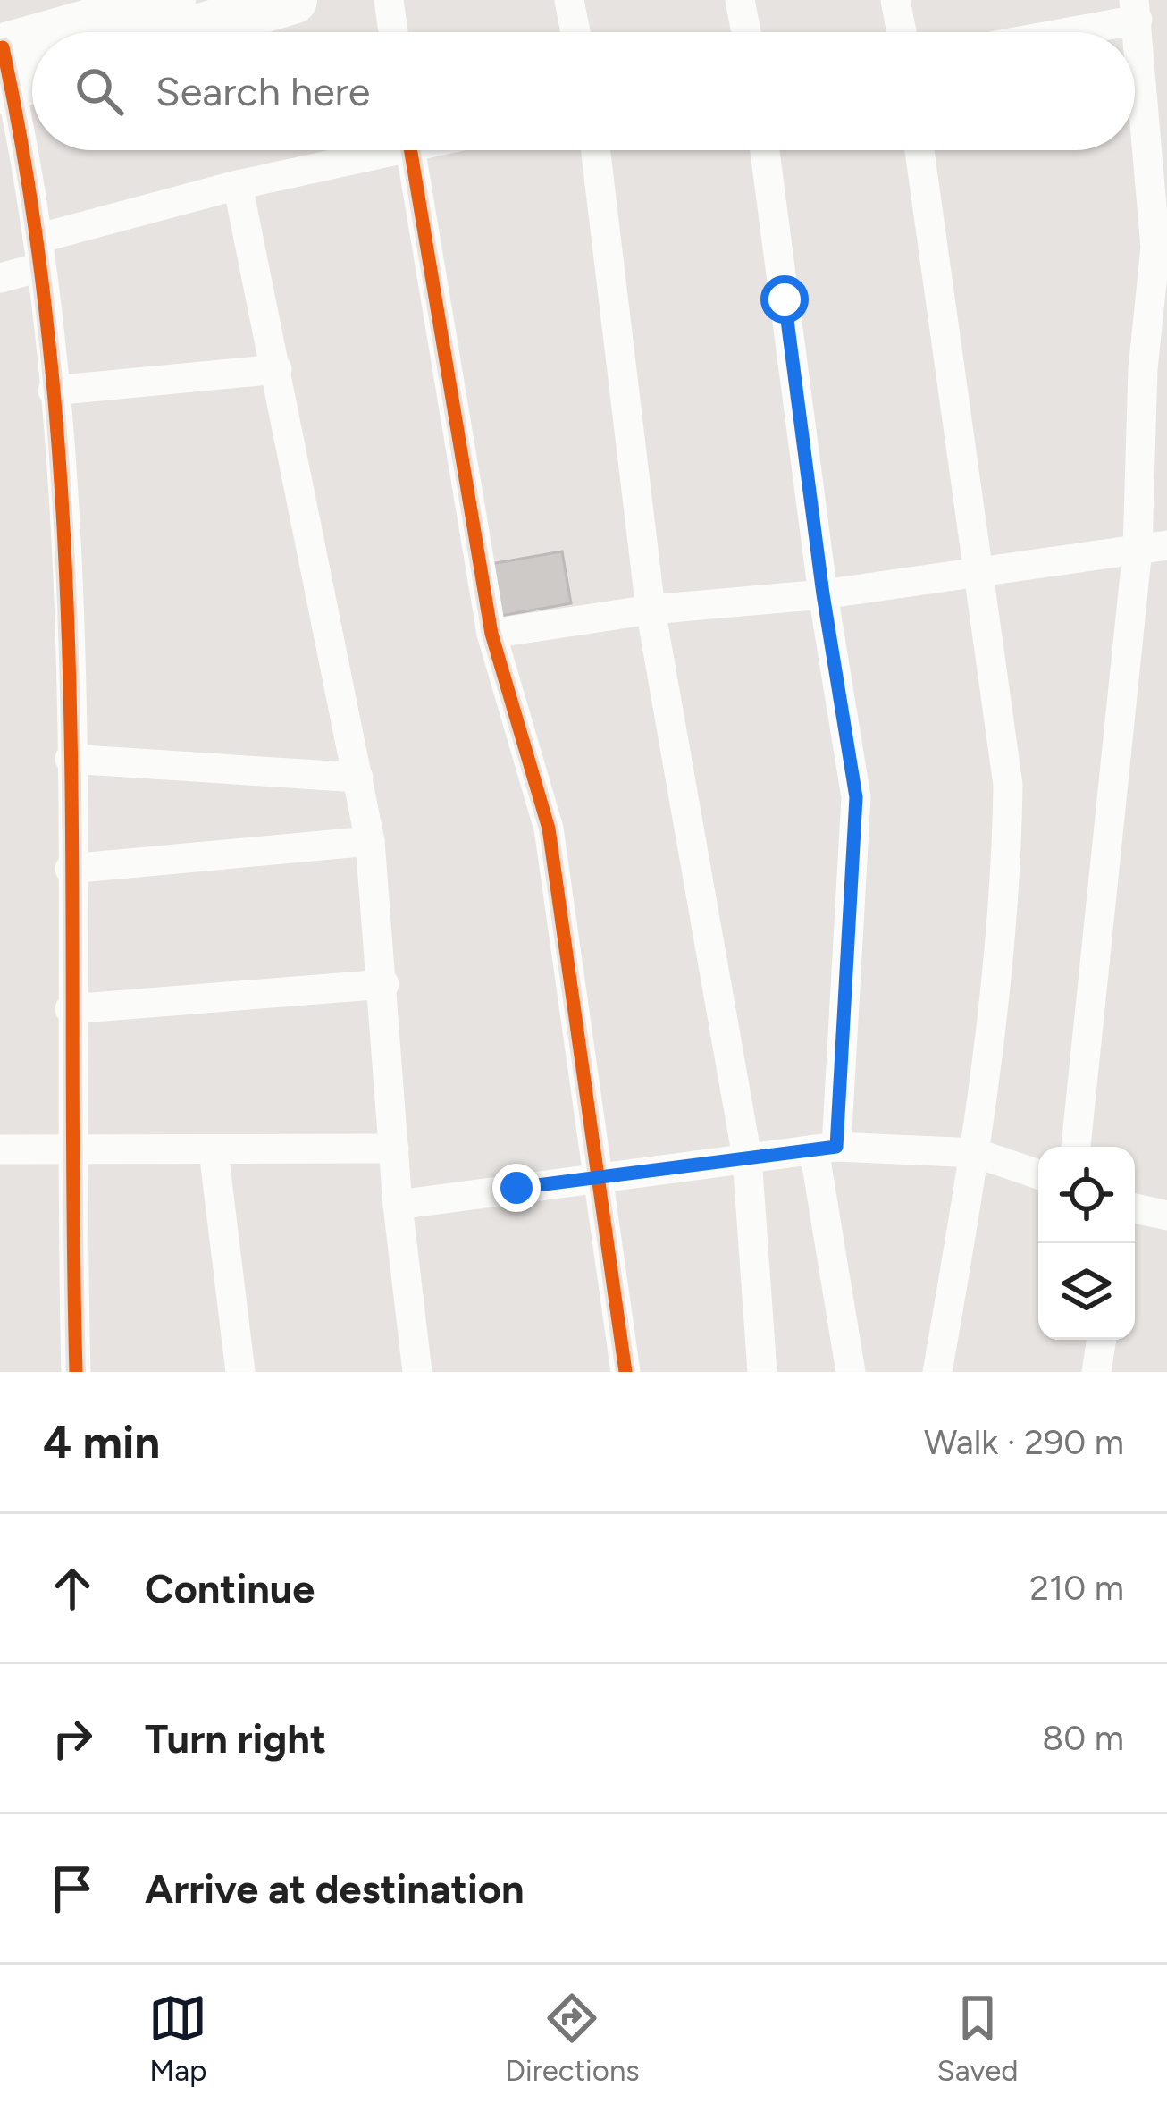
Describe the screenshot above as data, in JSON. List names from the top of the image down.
{
  "page": {
    "search": "Search here",
    "heading": ["4 min", "Walk · 290 m"],
    "list": [
      ["Continue", "210 m"],
      ["Turn right", "80 m"],
      "Arrive at destination"
    ],
    "nav": ["Map", "Directions", "Saved"]
  }
}
